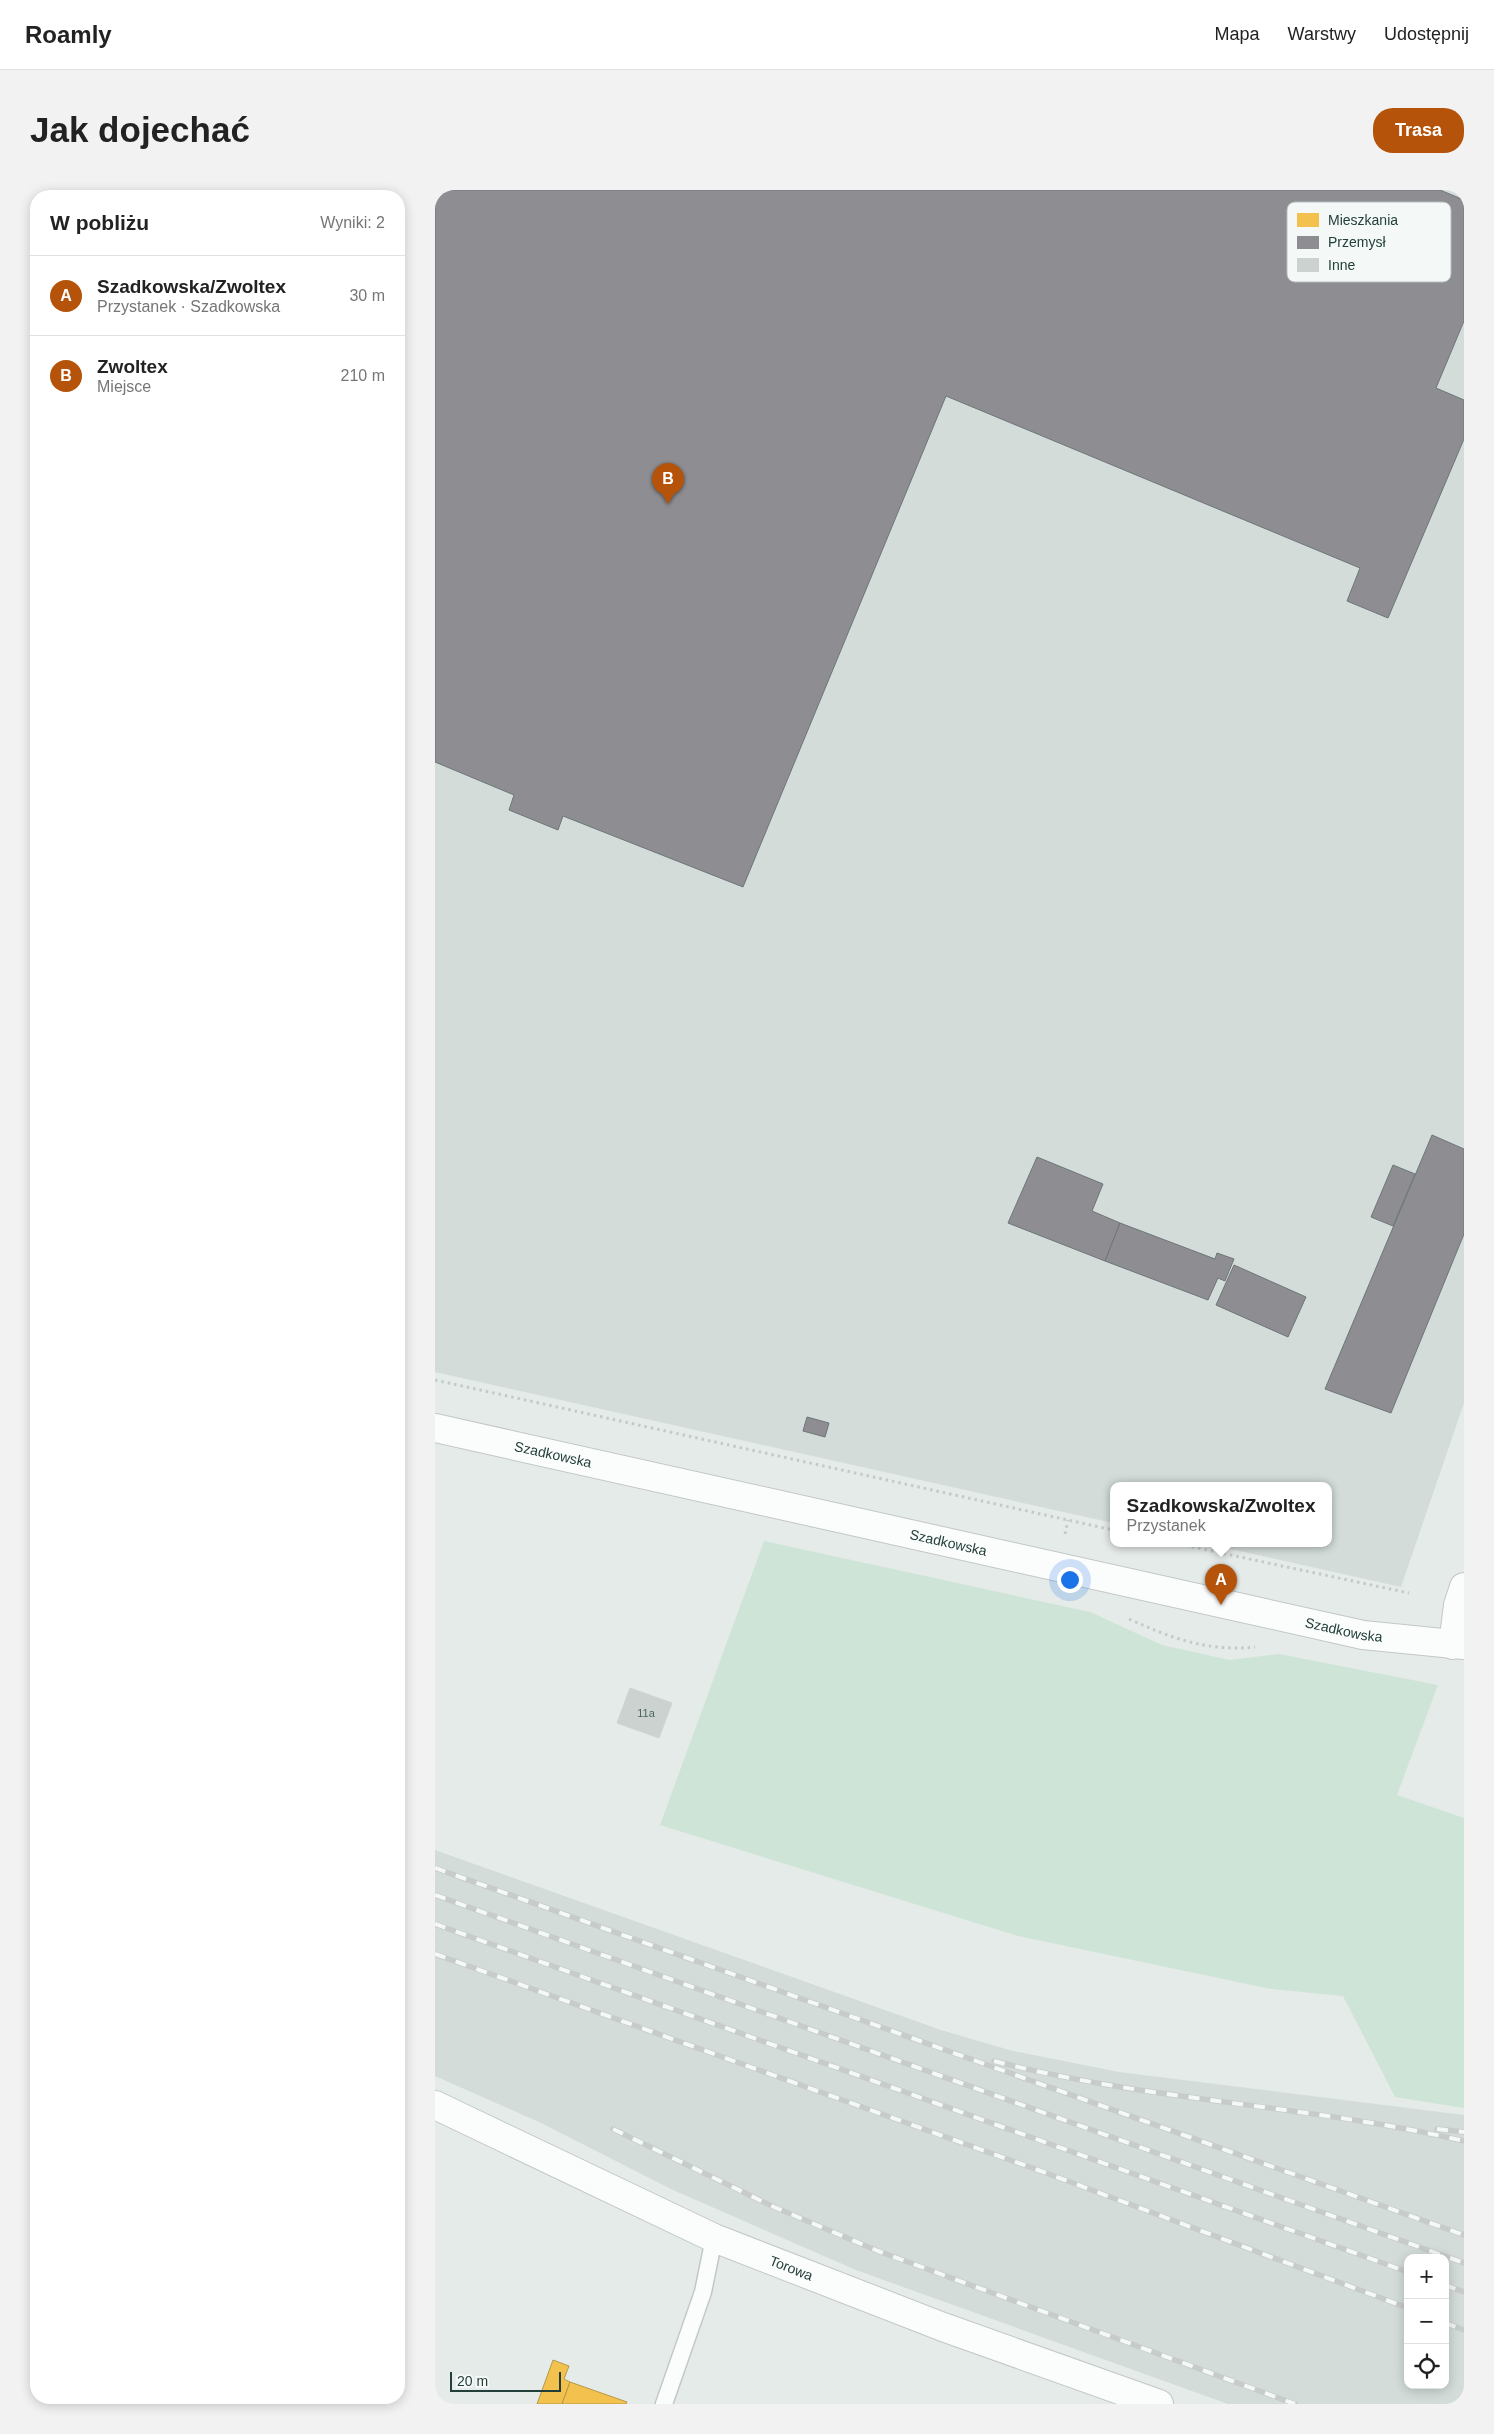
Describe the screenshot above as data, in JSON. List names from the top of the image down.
{
  "streets": {
    "street": ["Szadkowska", "Torowa"]
  },
  "house_numbers": ["11a"],
  "legend": ["Mieszkania", "Przemysł", "Inne"],
  "scale_bar": "20 m",
  "page": {
    "header": "Roamly",
    "nav": ["Mapa", "Warstwy", "Udostępnij"],
    "buttons": "Trasa",
    "title": "Jak dojechać",
    "heading": ["W pobliżu", "Wyniki: 2"],
    "list": [
      {
        "mark": "A",
        "name": "Szadkowska/Zwoltex",
        "note": "Przystanek · Szadkowska",
        "value": "30 m"
      },
      {
        "mark": "B",
        "name": "Zwoltex",
        "note": "Miejsce",
        "value": "210 m"
      }
    ],
    "pins": ["B", "A"],
    "popup": ["Szadkowska/Zwoltex", "Przystanek"],
    "map_buttons": ["+", "−"],
    "scale": "20 m"
  }
}
